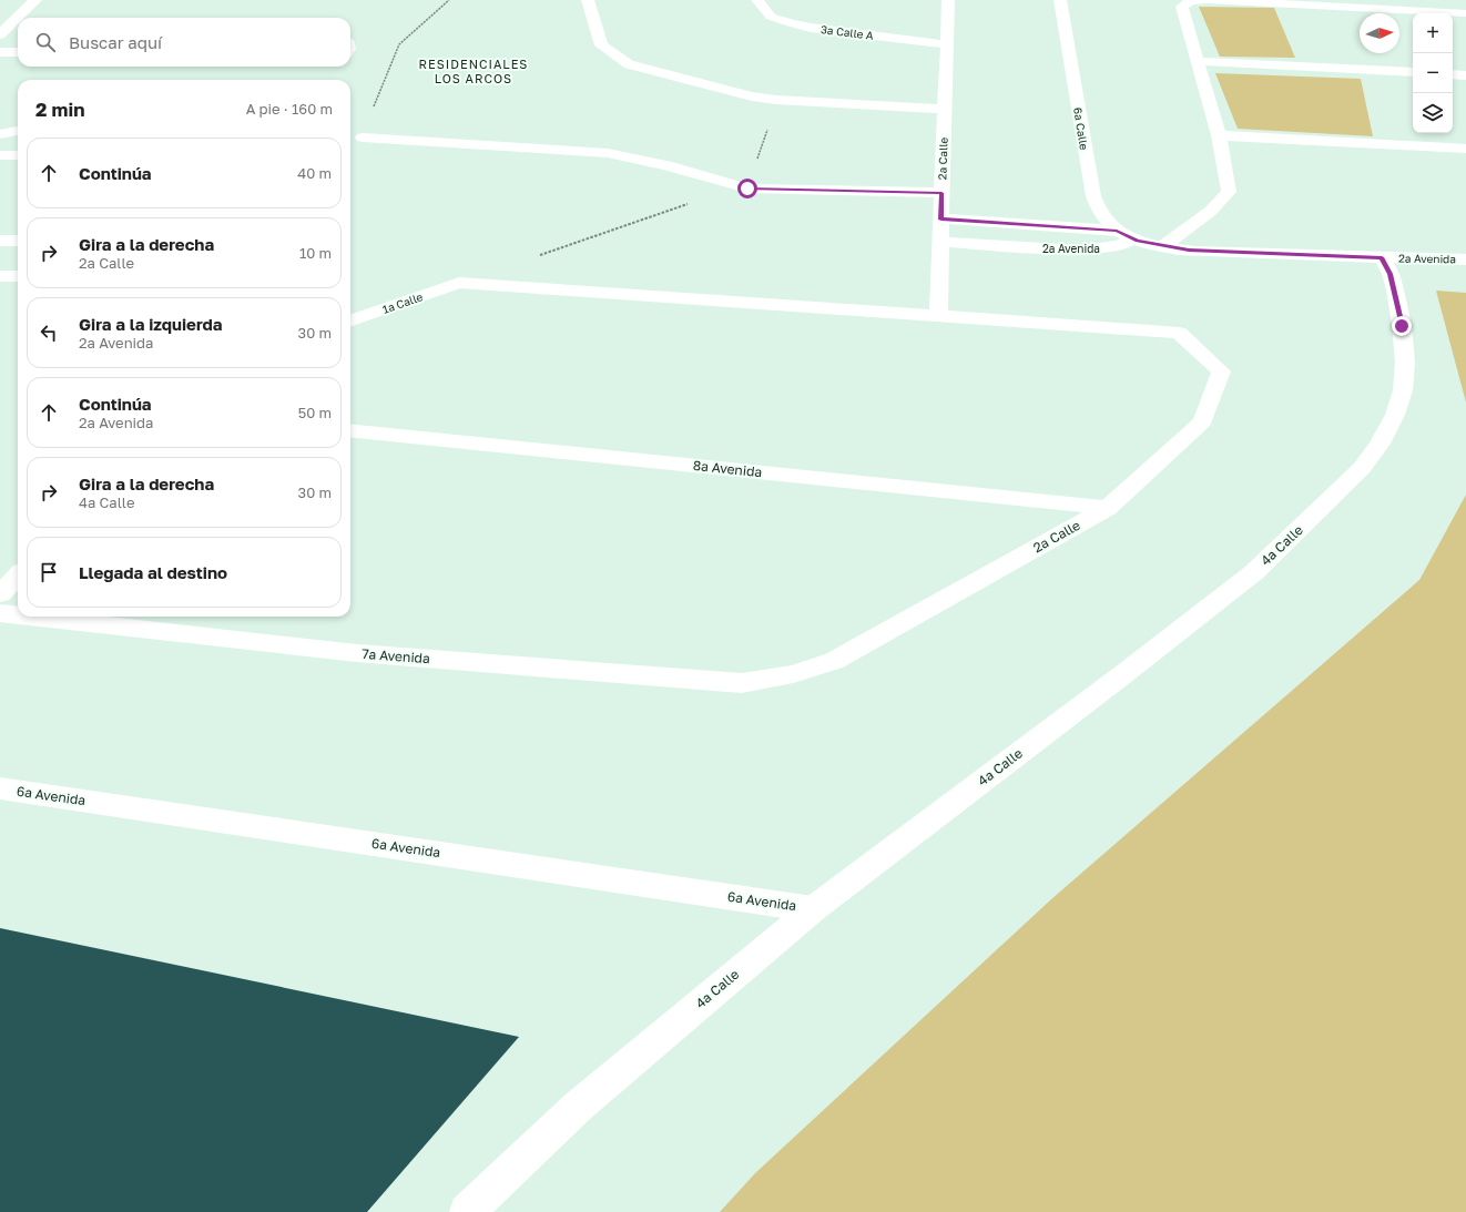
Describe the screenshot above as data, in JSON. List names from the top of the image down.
{
  "streets": {
    "street": [
      "3a Calle A",
      "6a Calle",
      "2a Calle",
      "2a Avenida",
      "1a Calle",
      "8a Avenida",
      "4a Calle",
      "7a Avenida",
      "6a Avenida"
    ]
  },
  "crossings": [
    ["3a Calle A", "2a Calle"],
    ["6a Calle", "2a Avenida"],
    ["2a Calle", "2a Avenida"],
    ["2a Calle", "1a Calle"],
    ["2a Calle", "8a Avenida"],
    ["2a Calle", "7a Avenida"],
    ["2a Avenida", "4a Calle"],
    ["4a Calle", "6a Avenida"]
  ],
  "districts": ["RESIDENCIALES LOS ARCOS"],
  "north": "right",
  "page": {
    "map_buttons": ["+", "−"],
    "search": "Buscar aquí",
    "heading": ["2 min", "A pie · 160 m"],
    "list": [
      ["Continúa", "40 m"],
      ["Gira a la derecha", "2a Calle", "10 m"],
      ["Gira a la izquierda", "2a Avenida", "30 m"],
      ["Continúa", "2a Avenida", "50 m"],
      ["Gira a la derecha", "4a Calle", "30 m"],
      "Llegada al destino"
    ]
  }
}
